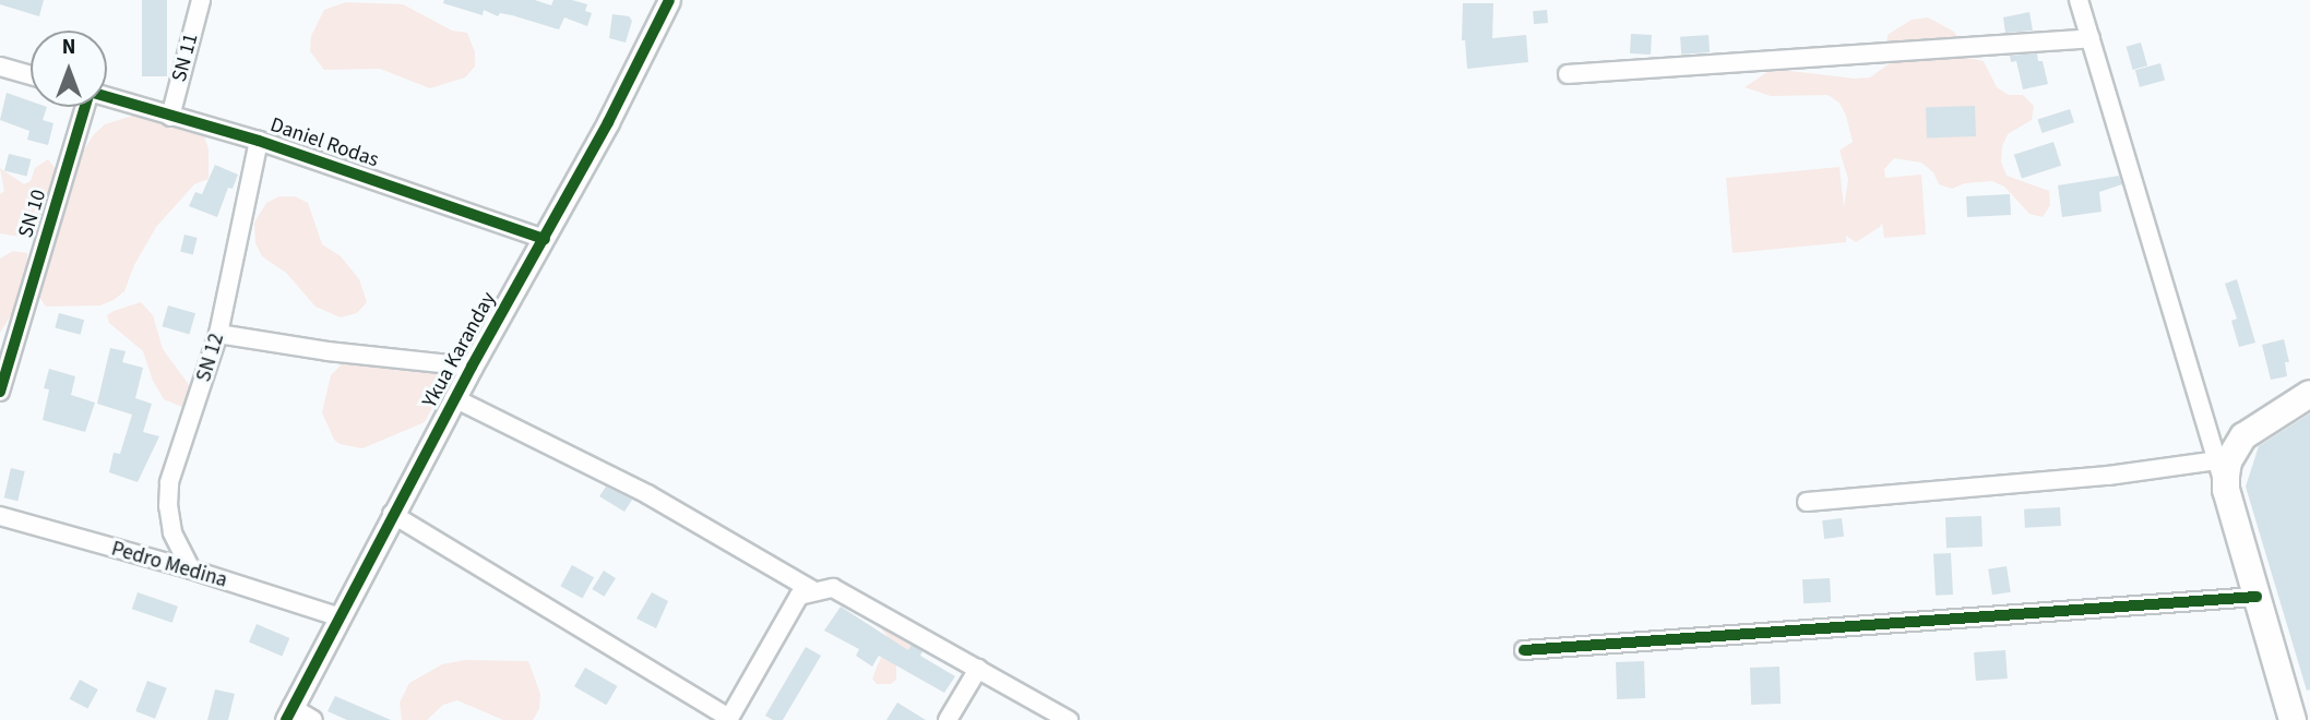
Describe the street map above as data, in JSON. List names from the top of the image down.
{
  "streets": {
    "street": [
      "SN 11",
      "Daniel Rodas",
      "SN 10",
      "Ykua Karanday",
      "SN 12",
      "Pedro Medina"
    ]
  },
  "crossings": [
    ["SN 11", "Daniel Rodas"],
    ["Daniel Rodas", "Ykua Karanday"],
    ["Daniel Rodas", "SN 12"],
    ["Ykua Karanday", "Pedro Medina"],
    ["SN 12", "Pedro Medina"]
  ],
  "north": "top"
}
